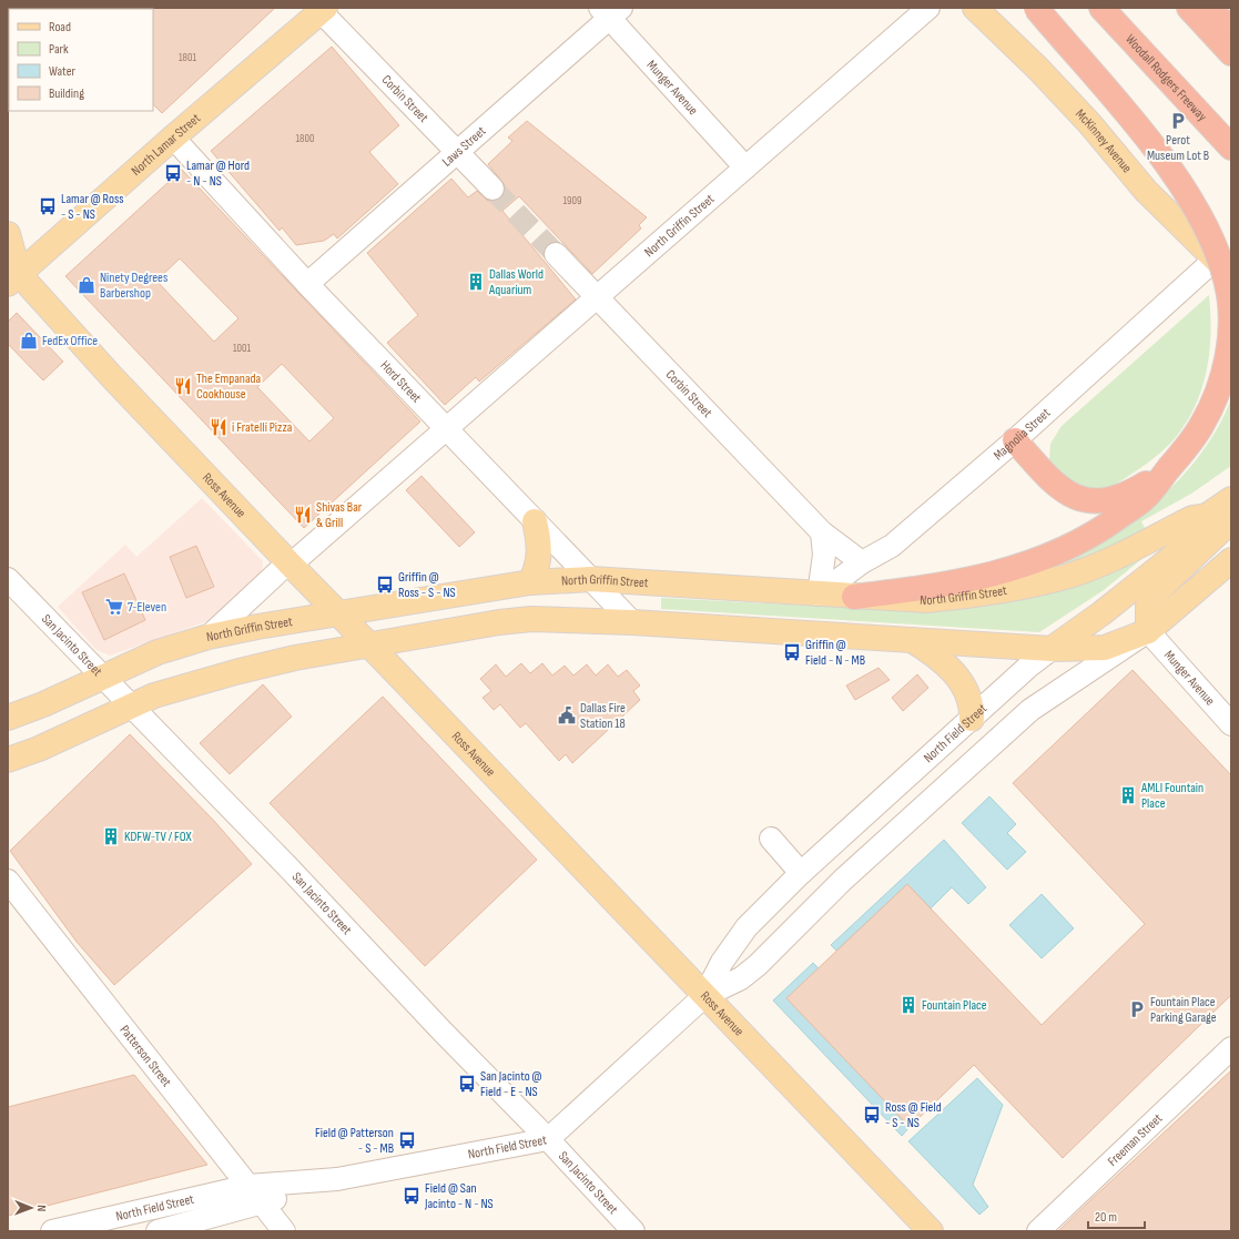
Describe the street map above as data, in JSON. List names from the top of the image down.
{
  "streets": {
    "highway": ["Woodall Rodgers Freeway"],
    "main road": [
      "McKinney Avenue",
      "North Lamar Street",
      "North Griffin Street",
      "Ross Avenue",
      "North Field Street"
    ],
    "street": [
      "Munger Avenue",
      "Corbin Street",
      "Laws Street",
      "Hord Street",
      "Magnolia Street",
      "San Jacinto Street",
      "Patterson Street",
      "Freeman Street"
    ]
  },
  "crossings": [
    ["Munger Avenue", "Laws Street"],
    ["Munger Avenue", "North Griffin Street"],
    ["Munger Avenue", "North Field Street"],
    ["Corbin Street", "North Lamar Street"],
    ["Corbin Street", "Laws Street"],
    ["Corbin Street", "North Griffin Street"],
    ["Corbin Street", "Magnolia Street"],
    ["McKinney Avenue", "Magnolia Street"],
    ["North Lamar Street", "Hord Street"],
    ["North Lamar Street", "Ross Avenue"],
    ["Laws Street", "Hord Street"],
    ["North Griffin Street", "Hord Street"],
    ["North Griffin Street", "Magnolia Street"],
    ["North Griffin Street", "Ross Avenue"],
    ["North Griffin Street", "San Jacinto Street"],
    ["North Griffin Street", "North Field Street"],
    ["Ross Avenue", "North Field Street"],
    ["San Jacinto Street", "North Field Street"],
    ["North Field Street", "Patterson Street"]
  ],
  "places": {
    "parking": ["Perot Museum Lot B", "Fountain Place Parking Garage"],
    "bus stop": [
      "Lamar @ Hord - N - NS",
      "Lamar @ Ross - S - NS",
      "Griffin @ Ross - S - NS",
      "Griffin @ Field - N - MB",
      "San Jacinto @ Field - E - NS",
      "Ross @ Field - S - NS",
      "Field @ Patterson - S - MB",
      "Field @ San Jacinto - N - NS"
    ],
    "building": [
      "Dallas World Aquarium",
      "AMLI Fountain Place",
      "KDFW-TV / FOX",
      "Fountain Place"
    ],
    "shop": ["Ninety Degrees Barbershop", "FedEx Office"],
    "restaurant": ["The Empanada Cookhouse", "i Fratelli Pizza", "Shivas Bar & Grill"],
    "supermarket": ["7-Eleven"],
    "public building": ["Dallas Fire Station 18"]
  },
  "house_numbers": [
    "1801",
    "1800",
    "1909",
    "1001"
  ],
  "legend": [
    "Road",
    "Park",
    "Water",
    "Building"
  ],
  "scale_bar": "20 m",
  "north": "right"
}
